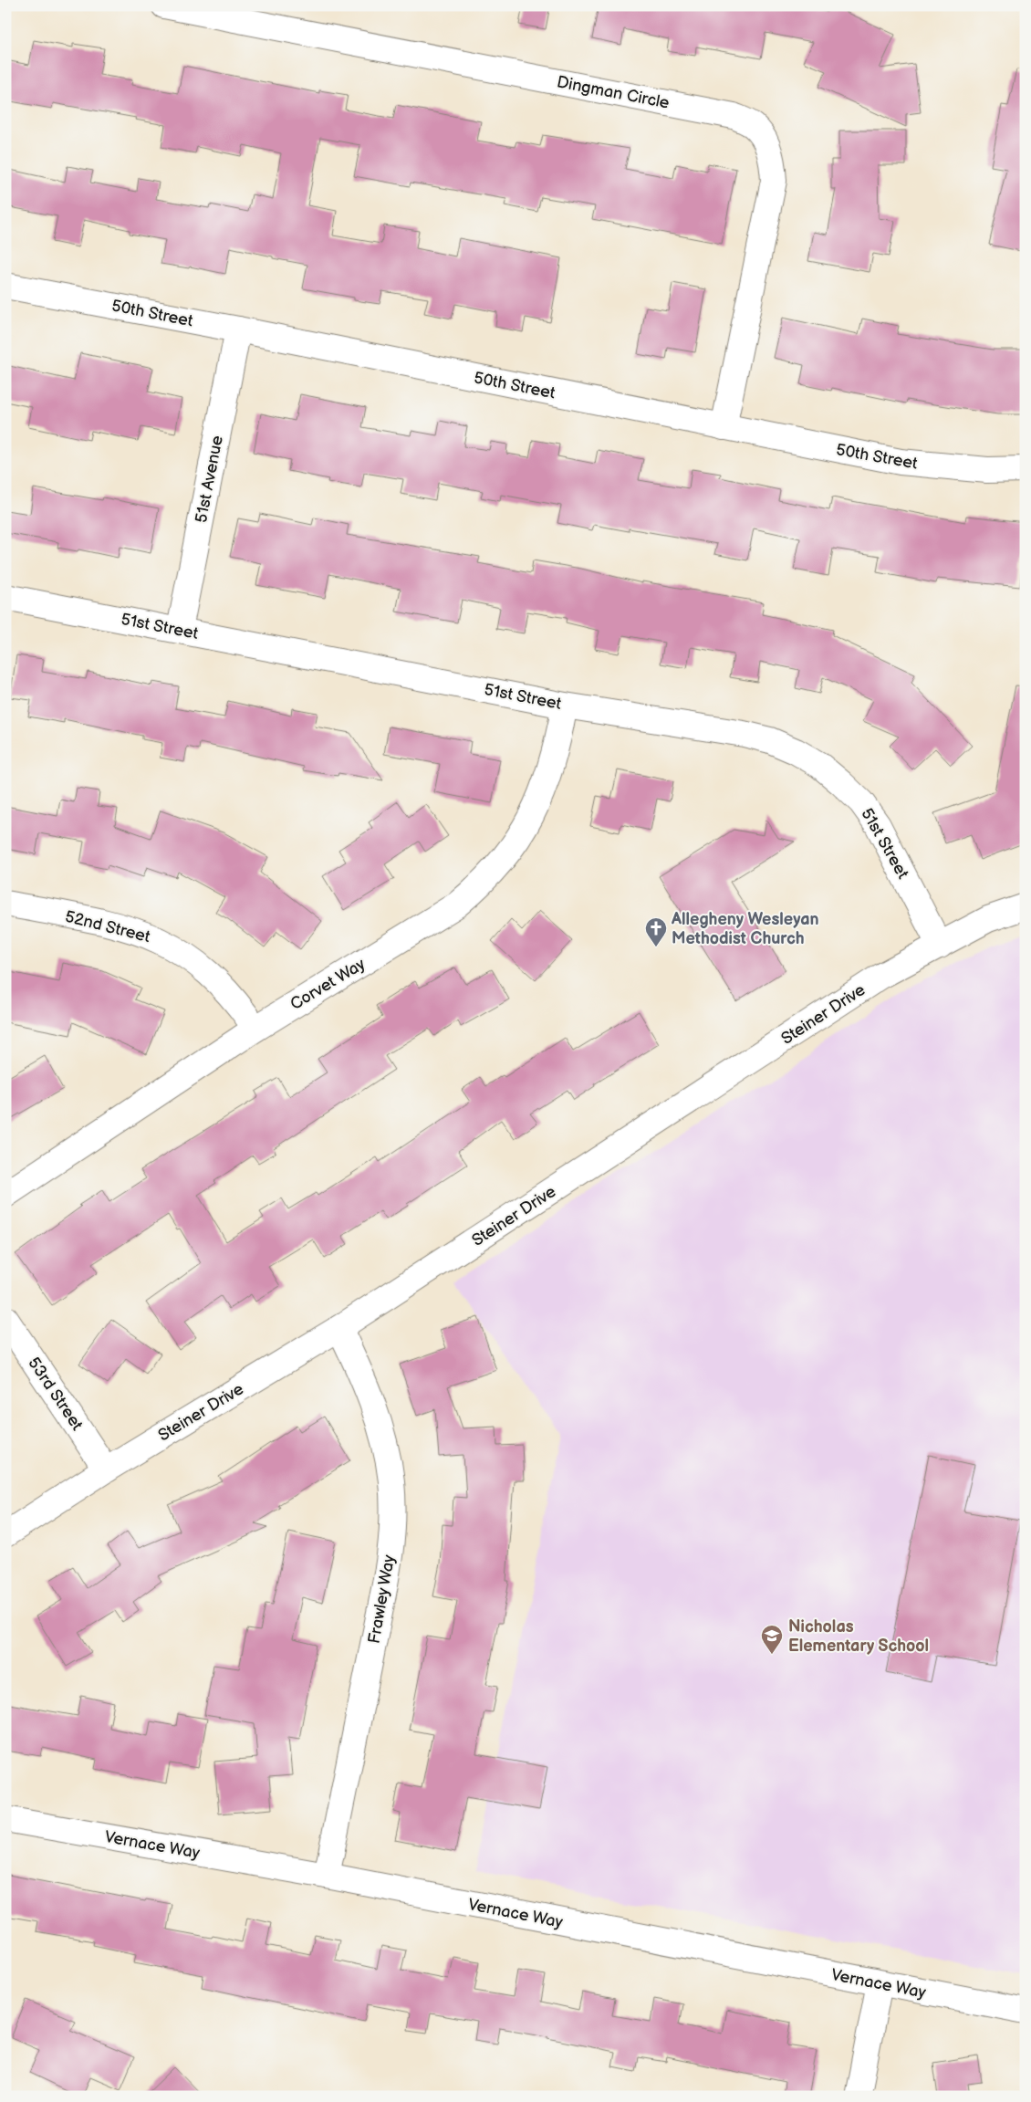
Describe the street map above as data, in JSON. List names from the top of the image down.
{
  "streets": {
    "street": [
      "Dingman Circle",
      "50th Street",
      "51st Avenue",
      "51st Street",
      "52nd Street",
      "Corvet Way",
      "Steiner Drive",
      "53rd Street",
      "Frawley Way",
      "Vernace Way"
    ]
  },
  "crossings": [
    ["Dingman Circle", "50th Street"],
    ["50th Street", "51st Avenue"],
    ["51st Avenue", "51st Street"],
    ["51st Street", "Corvet Way"],
    ["51st Street", "Steiner Drive"],
    ["52nd Street", "Corvet Way"],
    ["Steiner Drive", "53rd Street"],
    ["Steiner Drive", "Frawley Way"],
    ["Frawley Way", "Vernace Way"]
  ],
  "places": {
    "church": ["Allegheny Wesleyan Methodist Church"],
    "school or university": ["Nicholas Elementary School"]
  }
}
